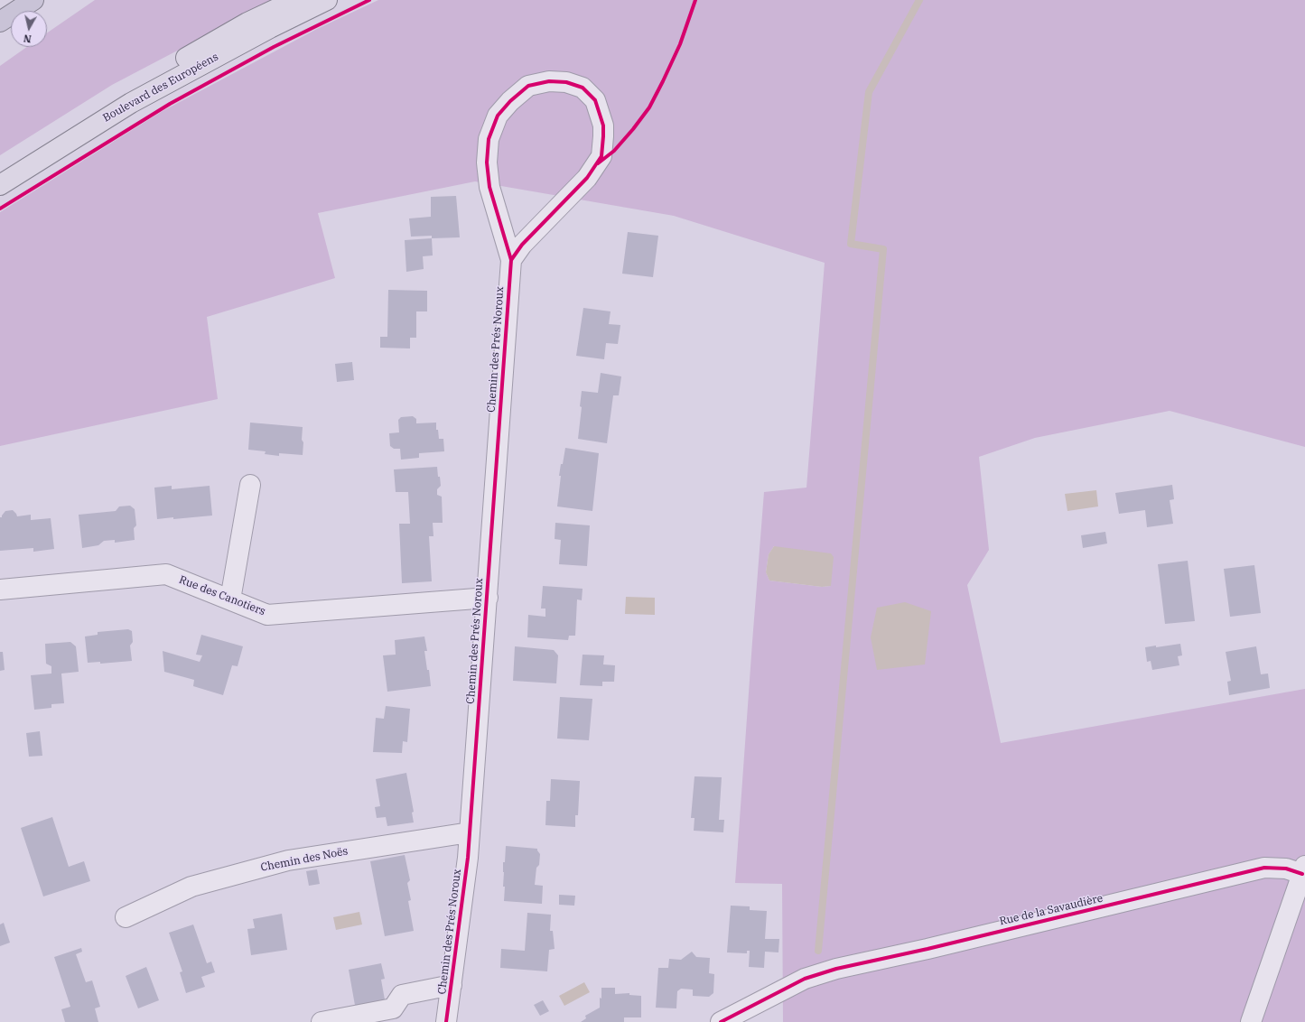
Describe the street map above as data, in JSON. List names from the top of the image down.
{
  "streets": {
    "main road": ["Boulevard des Européens"],
    "street": [
      "Chemin des Prés Noroux",
      "Rue des Canotiers",
      "Chemin des Noës",
      "Rue de la Savaudière"
    ]
  },
  "crossings": [
    ["Chemin des Prés Noroux", "Rue des Canotiers"],
    ["Chemin des Prés Noroux", "Chemin des Noës"]
  ],
  "north": "bottom"
}
